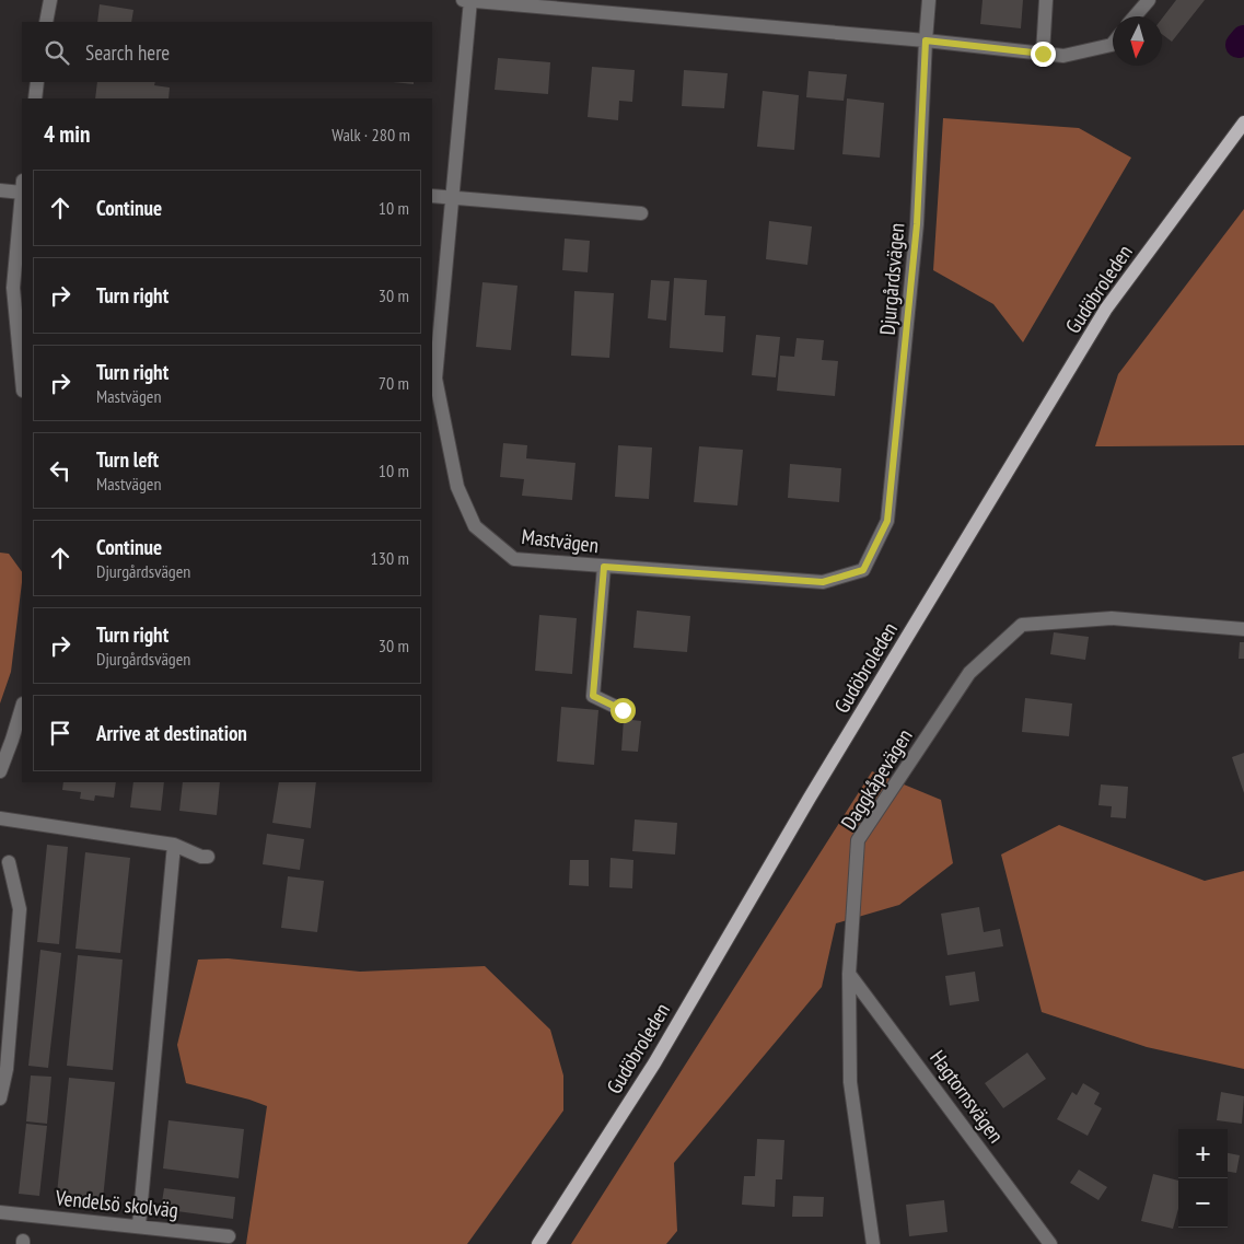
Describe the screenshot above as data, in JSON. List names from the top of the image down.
{
  "streets": {
    "main road": ["Gudöbroleden"],
    "street": [
      "Djurgårdsvägen",
      "Mastvägen",
      "Daggkåpevägen",
      "Hagtornsvägen",
      "Vendelsö skolväg"
    ]
  },
  "crossings": [
    ["Djurgårdsvägen", "Mastvägen"],
    ["Daggkåpevägen", "Hagtornsvägen"]
  ],
  "north": "bottom",
  "page": {
    "search": "Search here",
    "heading": ["4 min", "Walk · 280 m"],
    "list": [
      ["Continue", "10 m"],
      ["Turn right", "30 m"],
      ["Turn right", "Mastvägen", "70 m"],
      ["Turn left", "Mastvägen", "10 m"],
      ["Continue", "Djurgårdsvägen", "130 m"],
      ["Turn right", "Djurgårdsvägen", "30 m"],
      "Arrive at destination"
    ],
    "map_buttons": ["+", "−"]
  }
}
